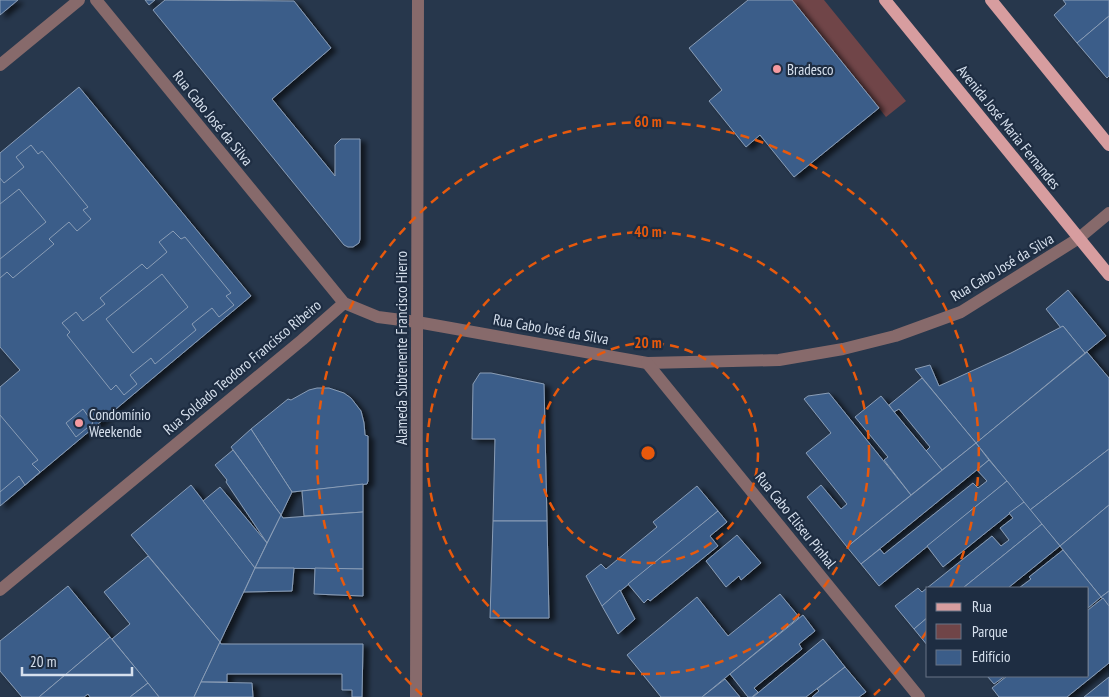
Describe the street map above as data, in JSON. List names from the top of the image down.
{
  "streets": {
    "main road": ["Avenida José Maria Fernandes"],
    "street": [
      "Rua Cabo José da Silva",
      "Alameda Subtenente Francisco Hierro",
      "Rua Soldado Teodoro Francisco Ribeiro",
      "Rua Cabo Eliseu Pinhal"
    ]
  },
  "crossings": [
    ["Rua Cabo José da Silva", "Avenida José Maria Fernandes"],
    ["Rua Cabo José da Silva", "Alameda Subtenente Francisco Hierro"],
    ["Rua Cabo José da Silva", "Rua Soldado Teodoro Francisco Ribeiro"],
    ["Rua Cabo José da Silva", "Rua Cabo Eliseu Pinhal"]
  ],
  "places": ["Bradesco", "Condomínio Weekende"],
  "legend": ["Rua", "Parque", "Edifício"],
  "scale_bar": "20 m",
  "rings": ["60 m", "40 m", "20 m"]
}
